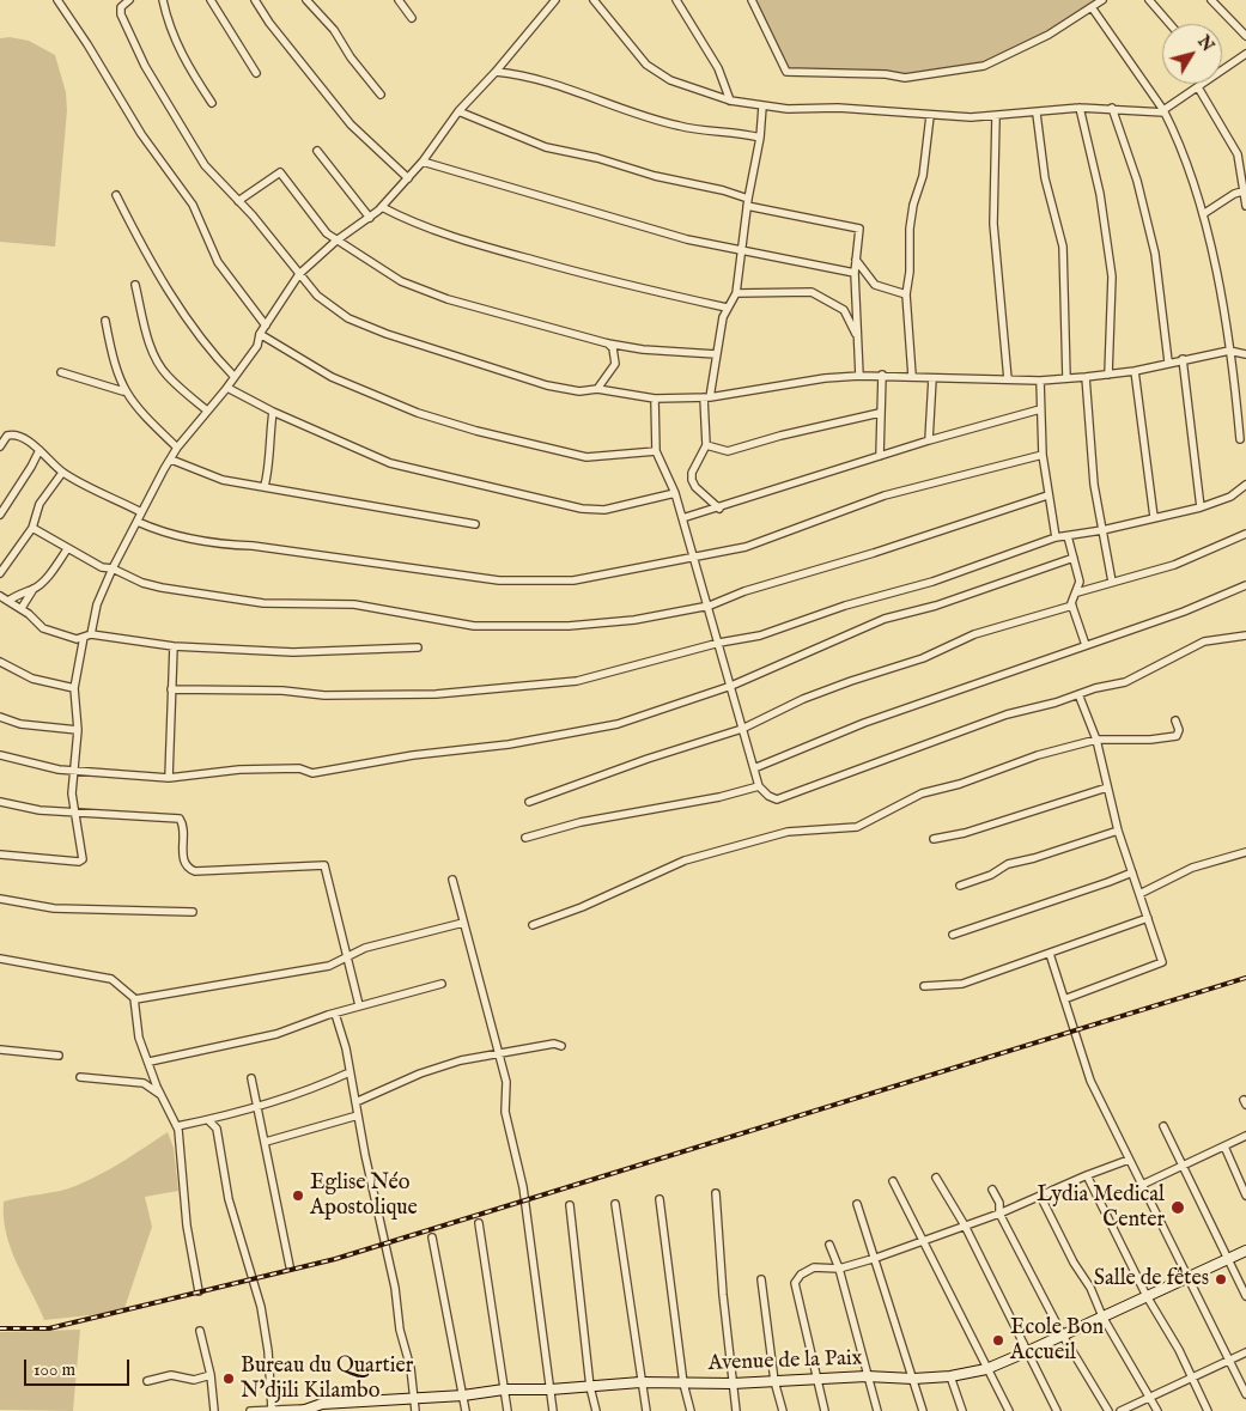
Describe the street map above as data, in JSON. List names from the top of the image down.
{
  "streets": {
    "street": ["Avenue de la Paix"]
  },
  "places": [
    "Eglise Néo Apostolique",
    "Lydia Medical Center",
    "Salle de fêtes",
    "Ecole Bon Accueil",
    "Bureau du Quartier N'djili Kilambo"
  ],
  "scale_bar": "100 m",
  "north": "top right"
}
